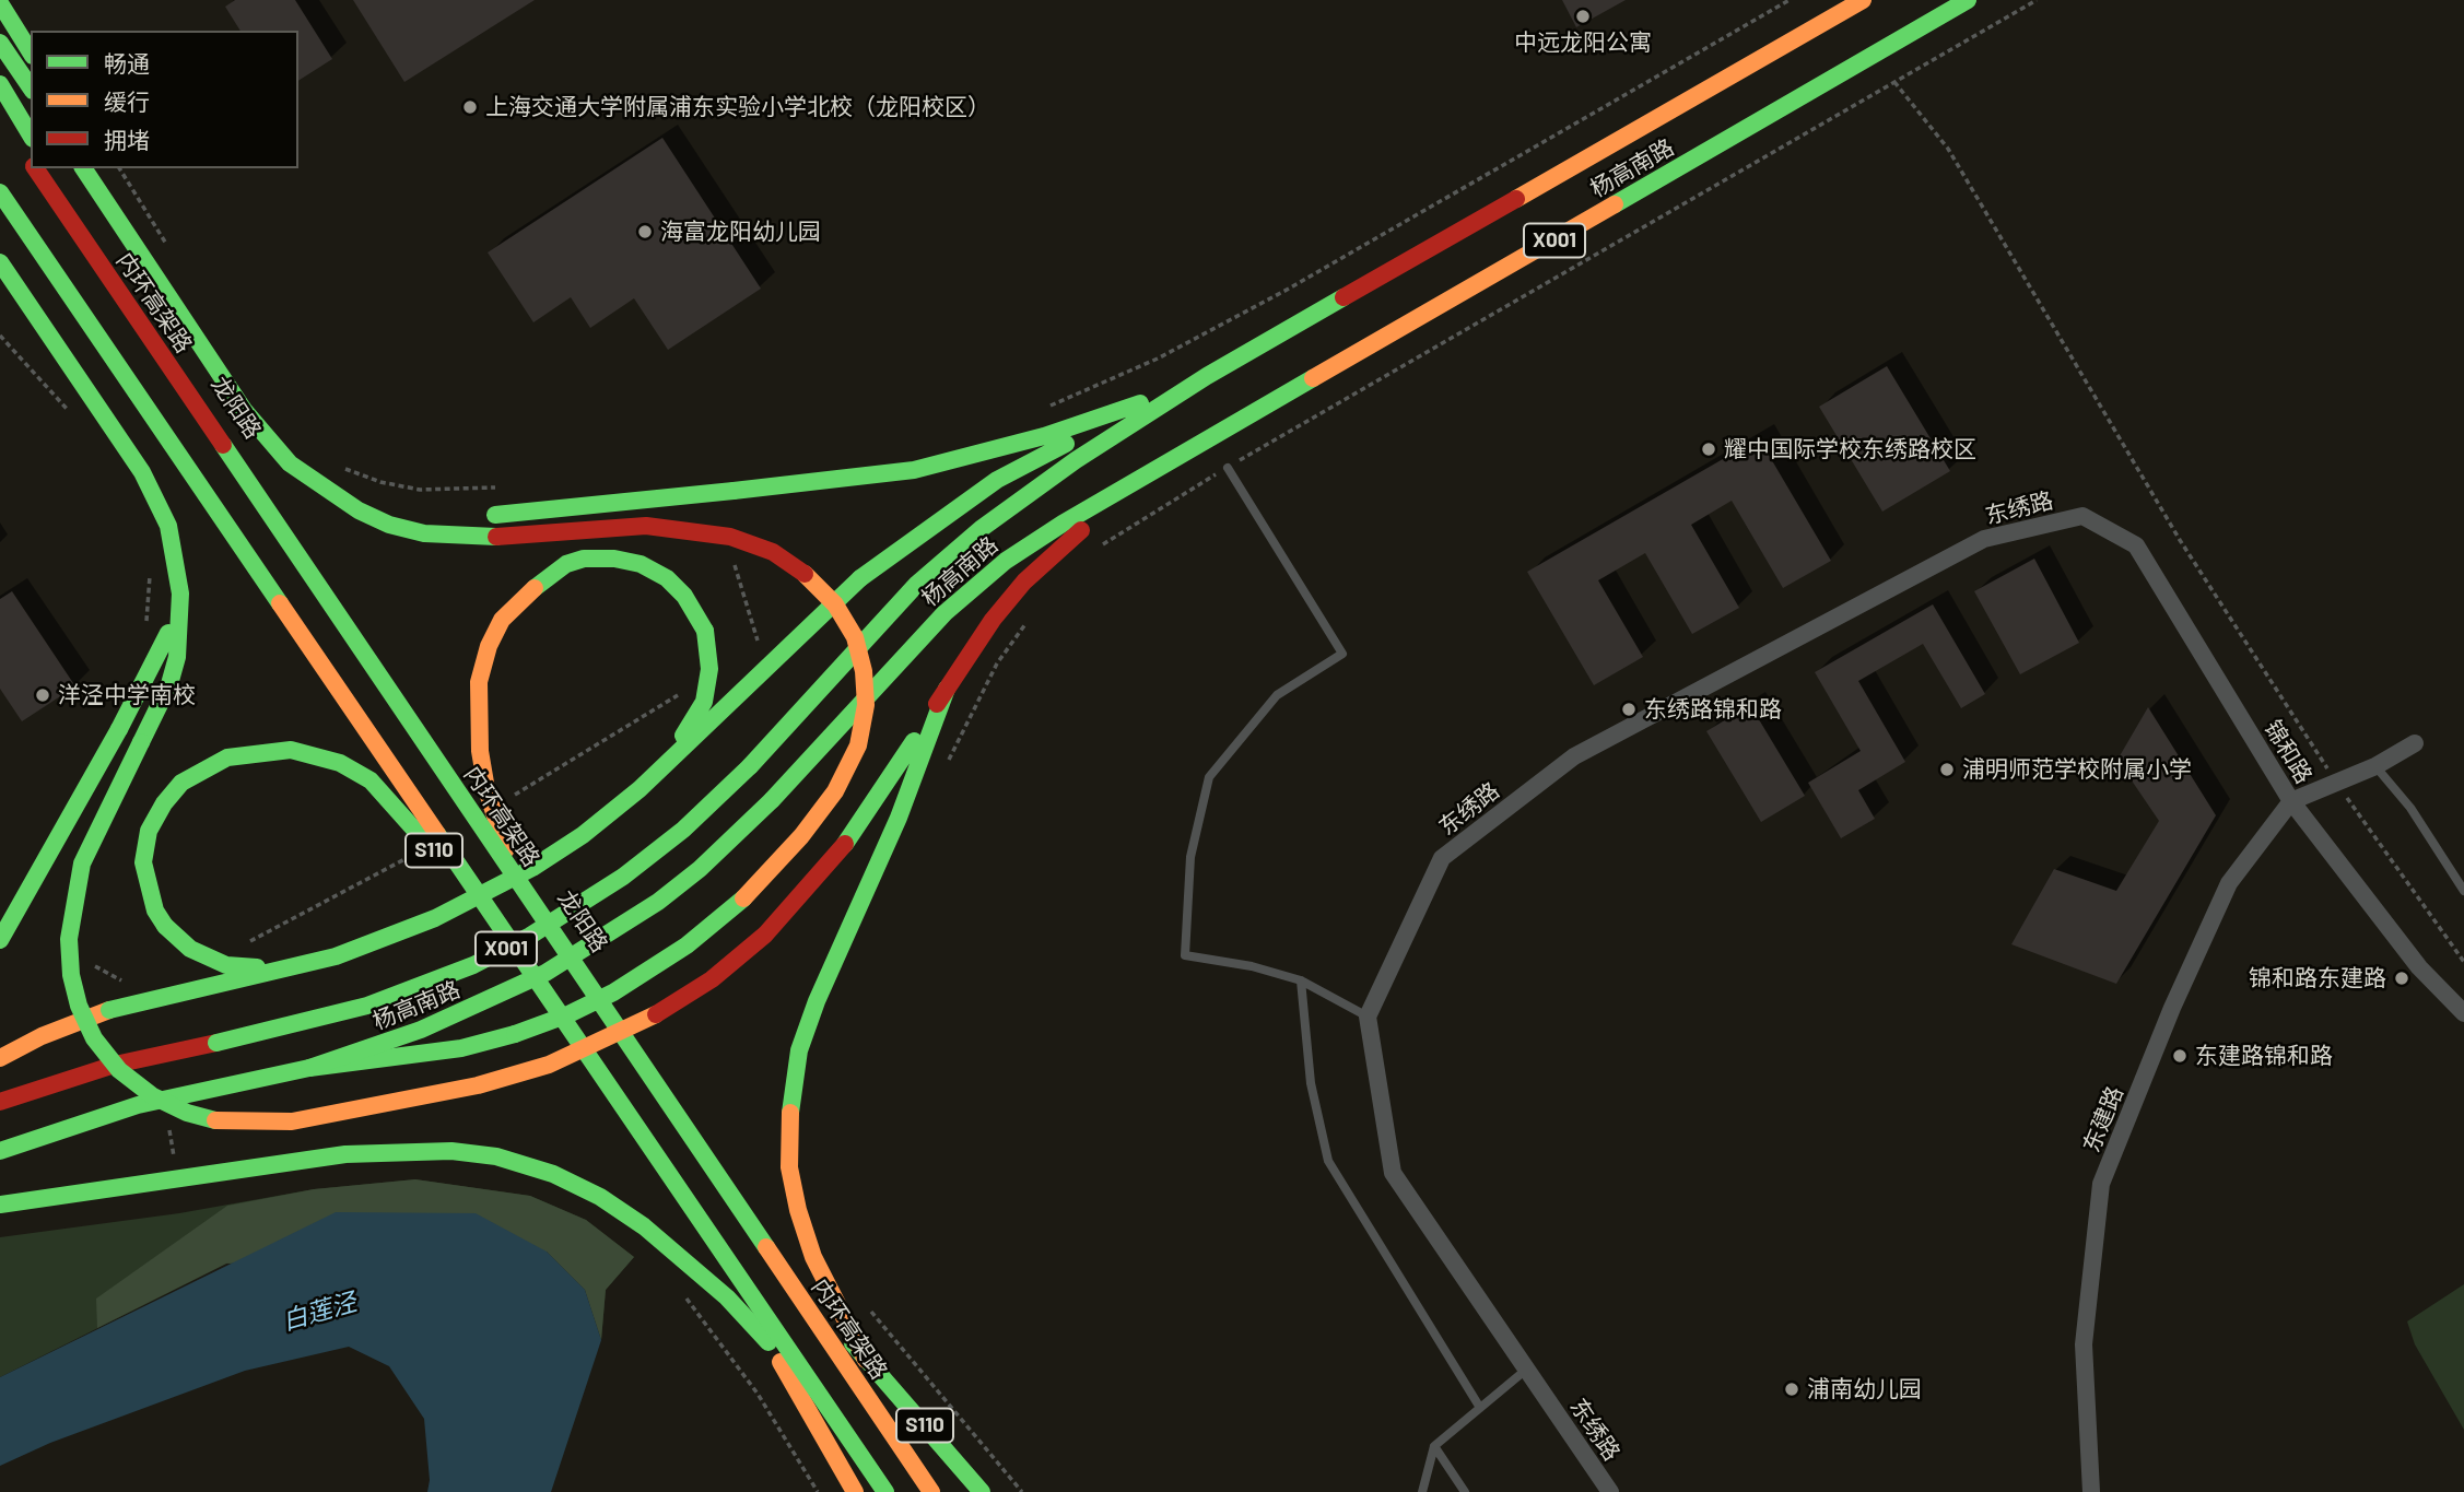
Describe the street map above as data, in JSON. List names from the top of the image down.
{
  "streets": {
    "main road": [
      "杨高南路",
      "X001",
      "内环高架路",
      "龙阳路",
      "S110"
    ],
    "street": ["东绣路", "锦和路", "东建路"]
  },
  "crossings": [
    ["东绣路", "锦和路"],
    ["锦和路", "东建路"]
  ],
  "water": ["白莲泾"],
  "places": [
    "中远龙阳公寓",
    "上海交通大学附属浦东实验小学北校（龙阳校区）",
    "海富龙阳幼儿园",
    "耀中国际学校东绣路校区",
    "洋泾中学南校",
    "东绣路锦和路",
    "浦明师范学校附属小学",
    "锦和路东建路",
    "东建路锦和路",
    "浦南幼儿园"
  ],
  "legend": ["畅通", "缓行", "拥堵"]
}
